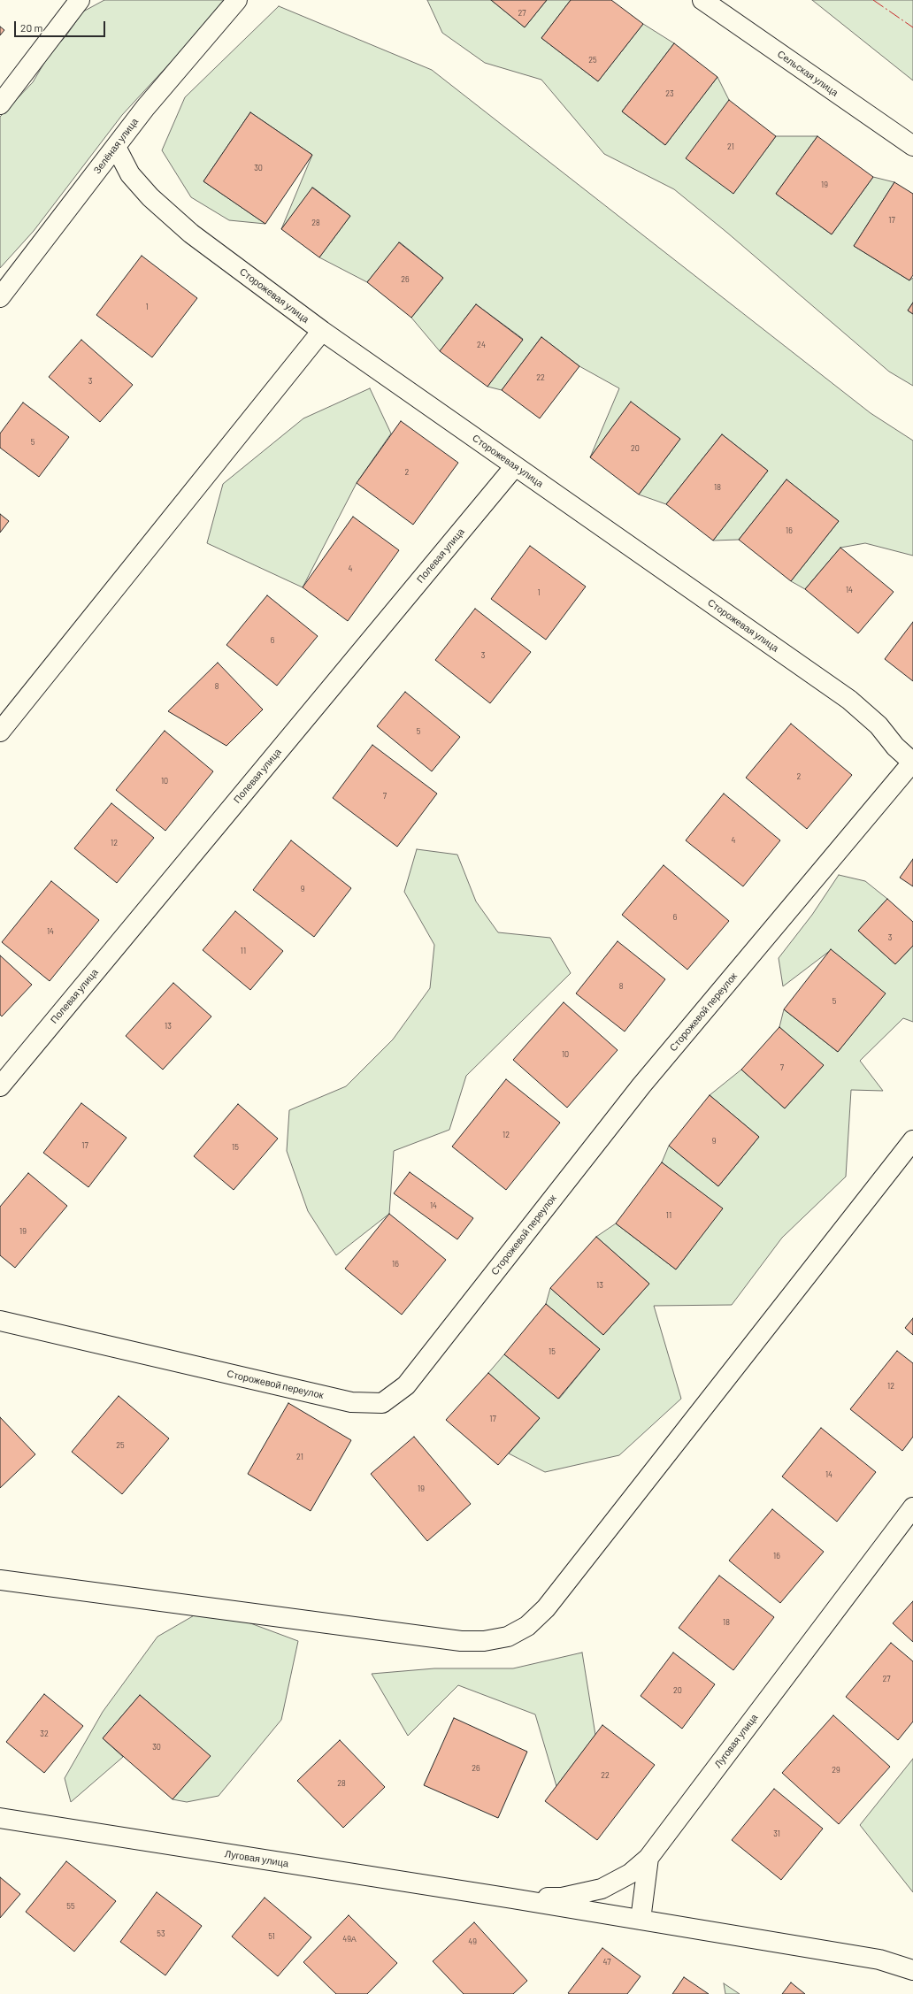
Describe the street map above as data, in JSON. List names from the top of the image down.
{
  "streets": {
    "street": [
      "Сельская улица",
      "Зелёная улица",
      "Сторожевая улица",
      "Полевая улица",
      "Сторожевой переулок",
      "Луговая улица"
    ]
  },
  "crossings": [
    ["Зелёная улица", "Сторожевая улица"],
    ["Сторожевая улица", "Полевая улица"],
    ["Сторожевая улица", "Сторожевой переулок"]
  ],
  "house_numbers": [
    "27",
    "25",
    "23",
    "21",
    "30",
    "19",
    "17",
    "28",
    "26",
    "1",
    "24",
    "22",
    "3",
    "5",
    "20",
    "2",
    "18",
    "16",
    "4",
    "14",
    "1",
    "6",
    "3",
    "8",
    "5",
    "2",
    "10",
    "7",
    "4",
    "12",
    "9",
    "6",
    "14",
    "3",
    "11",
    "8",
    "5",
    "13",
    "10",
    "7",
    "12",
    "9",
    "17",
    "15",
    "14",
    "11",
    "19",
    "16",
    "13",
    "15",
    "12",
    "17",
    "25",
    "21",
    "14",
    "19",
    "16",
    "18",
    "27",
    "20",
    "32",
    "30",
    "26",
    "29",
    "22",
    "28",
    "31",
    "55",
    "53",
    "51",
    "49А",
    "49",
    "47"
  ],
  "scale_bar": "20 m"
}
